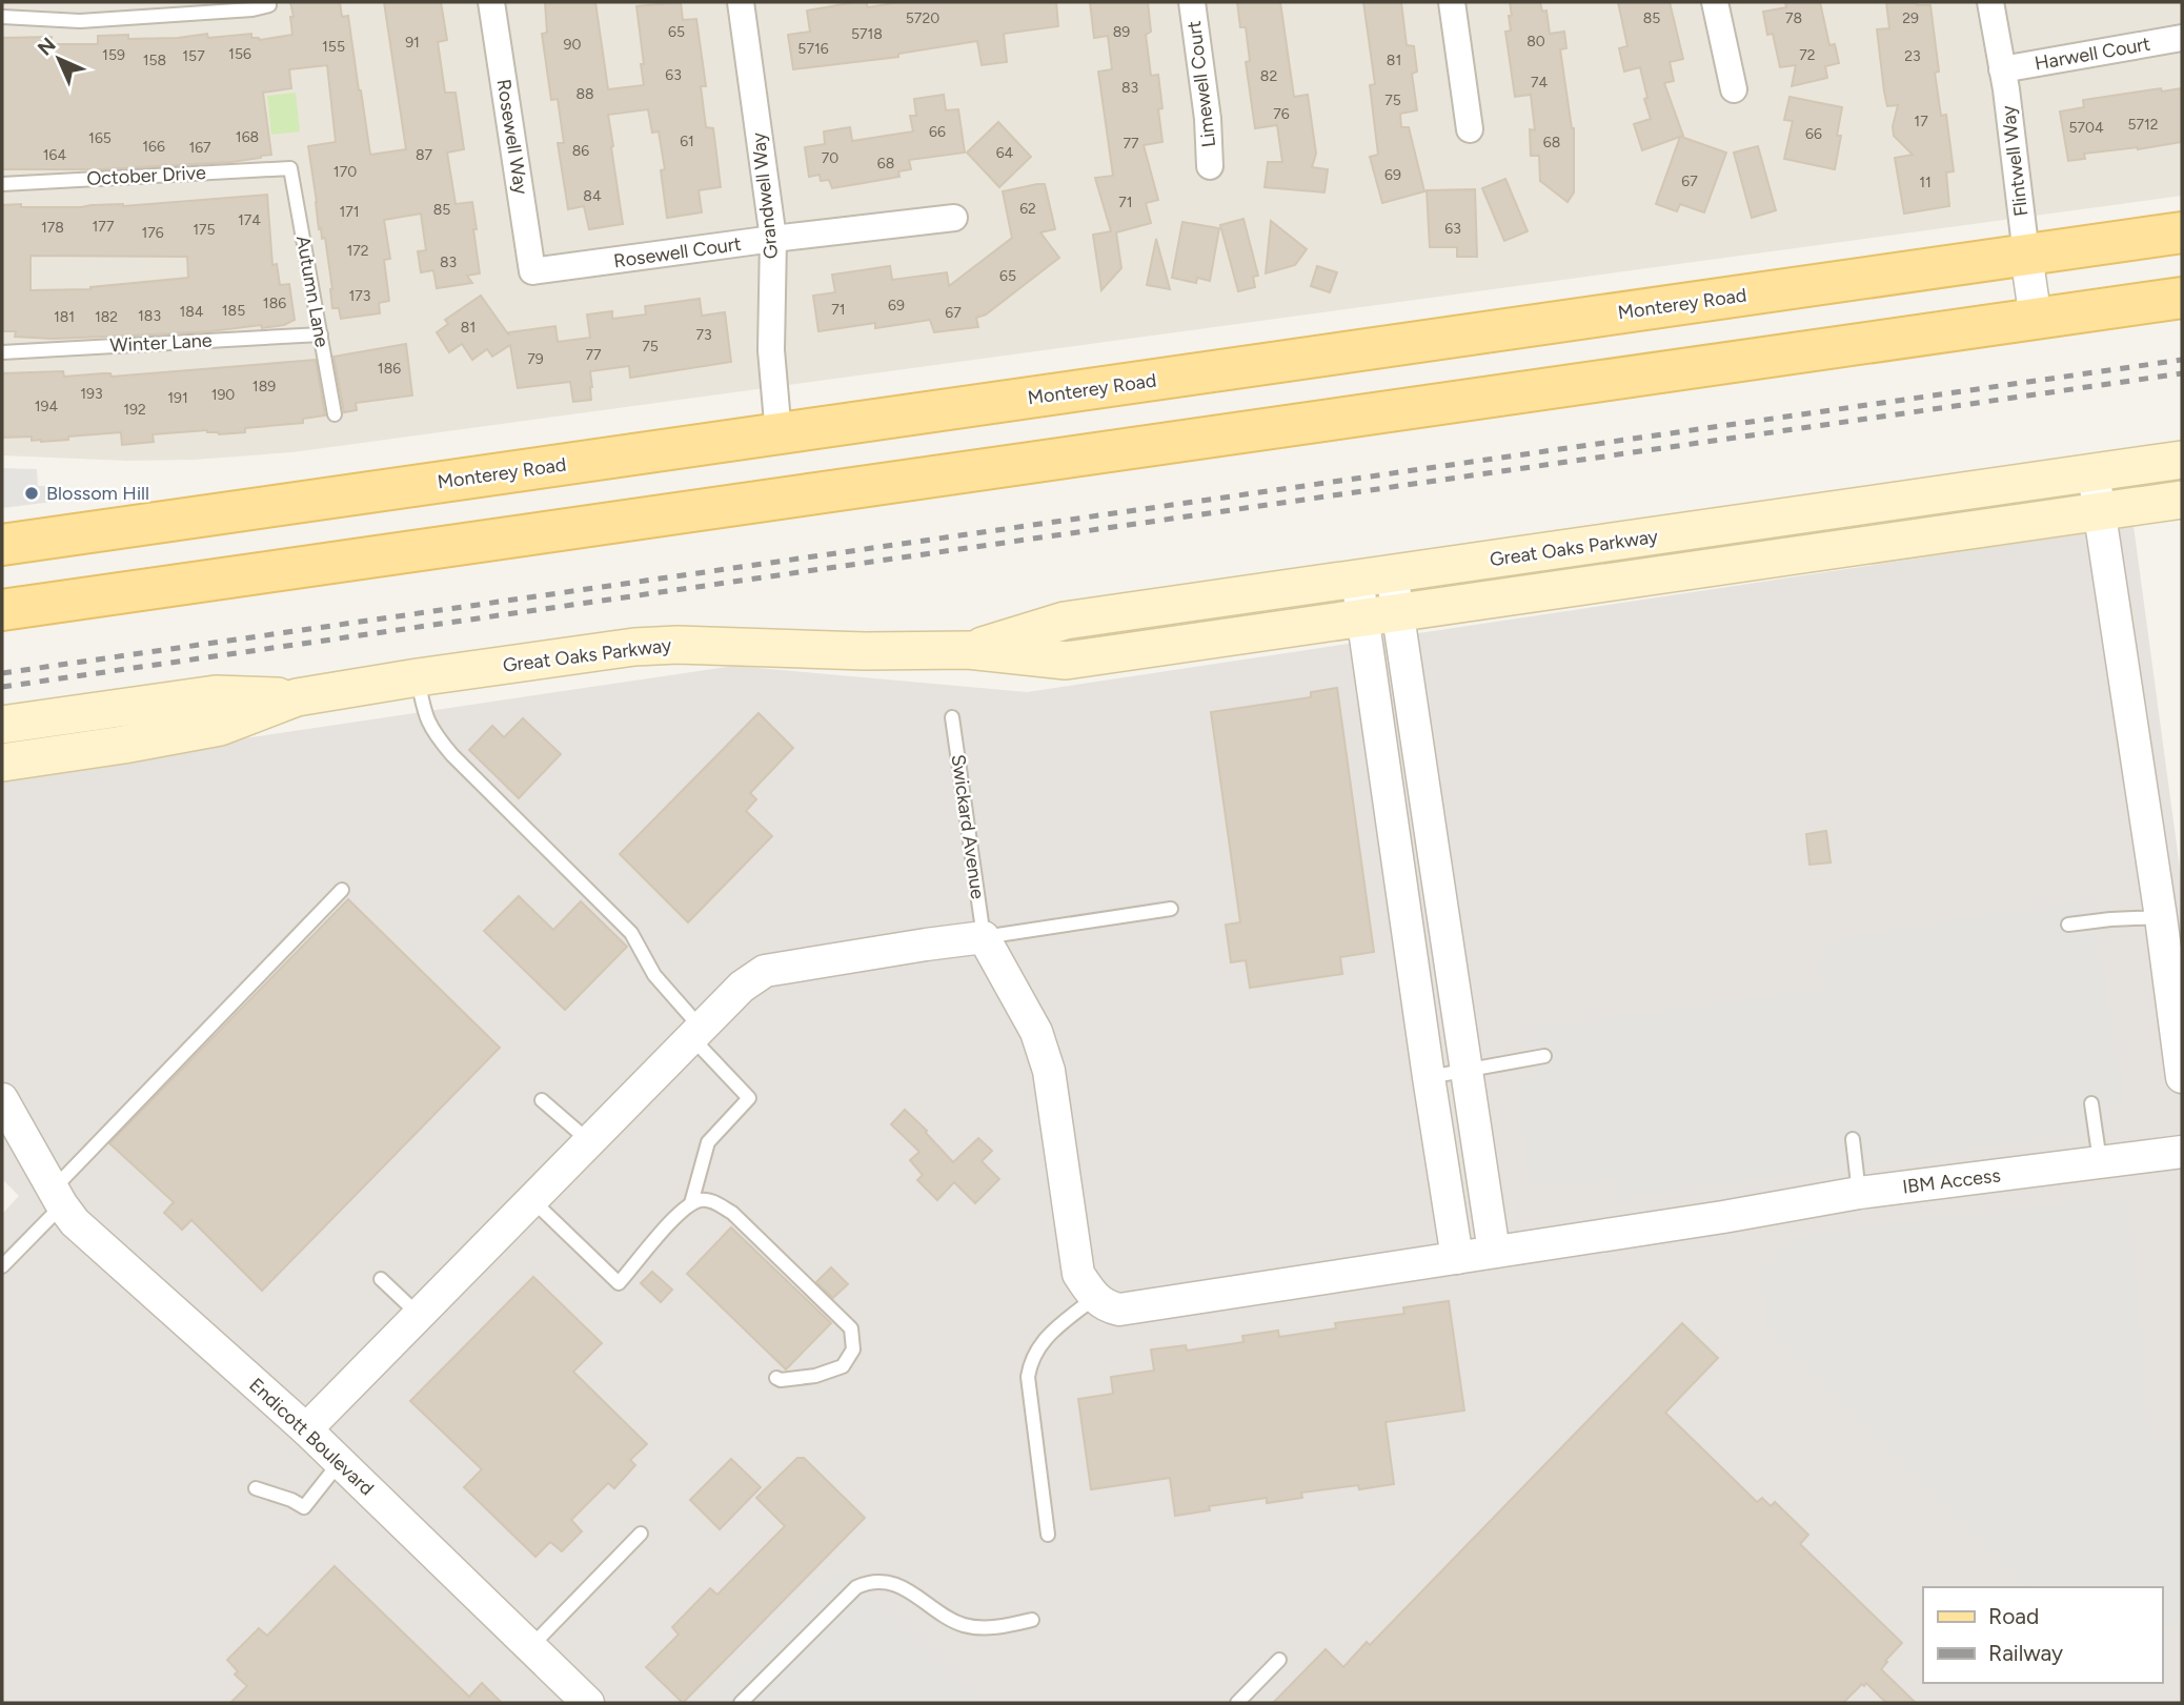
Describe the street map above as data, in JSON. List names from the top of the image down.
{
  "streets": {
    "main road": ["Monterey Road", "Great Oaks Parkway"],
    "street": [
      "Harwell Court",
      "Limewell Court",
      "Rosewell Way",
      "Flintwell Way",
      "Grandwell Way",
      "Rosewell Court",
      "IBM Access",
      "Endicott Boulevard"
    ],
    "lane": [
      "October Drive",
      "Autumn Lane",
      "Winter Lane",
      "Swickard Avenue"
    ]
  },
  "crossings": [
    ["Harwell Court", "Flintwell Way"],
    ["Rosewell Way", "Rosewell Court"],
    ["Flintwell Way", "Monterey Road"],
    ["October Drive", "Autumn Lane"],
    ["Grandwell Way", "Rosewell Court"],
    ["Grandwell Way", "Monterey Road"],
    ["Autumn Lane", "Winter Lane"]
  ],
  "places": ["Blossom Hill"],
  "house_numbers": [
    "5720",
    "85",
    "78",
    "29",
    "65",
    "89",
    "5718",
    "80",
    "91",
    "90",
    "155",
    "5716",
    "156",
    "159",
    "72",
    "157",
    "23",
    "158",
    "81",
    "63",
    "82",
    "74",
    "83",
    "88",
    "75",
    "76",
    "17",
    "5712",
    "5704",
    "66",
    "66",
    "168",
    "165",
    "61",
    "68",
    "77",
    "166",
    "167",
    "86",
    "64",
    "164",
    "87",
    "70",
    "68",
    "170",
    "69",
    "67",
    "11",
    "84",
    "71",
    "62",
    "85",
    "171",
    "174",
    "177",
    "178",
    "63",
    "175",
    "176",
    "172",
    "83",
    "65",
    "173",
    "186",
    "69",
    "71",
    "185",
    "184",
    "67",
    "183",
    "181",
    "182",
    "81",
    "73",
    "75",
    "77",
    "79",
    "186",
    "189",
    "193",
    "190",
    "191",
    "194",
    "192"
  ],
  "legend": ["Road", "Railway"],
  "north": "top left"
}
